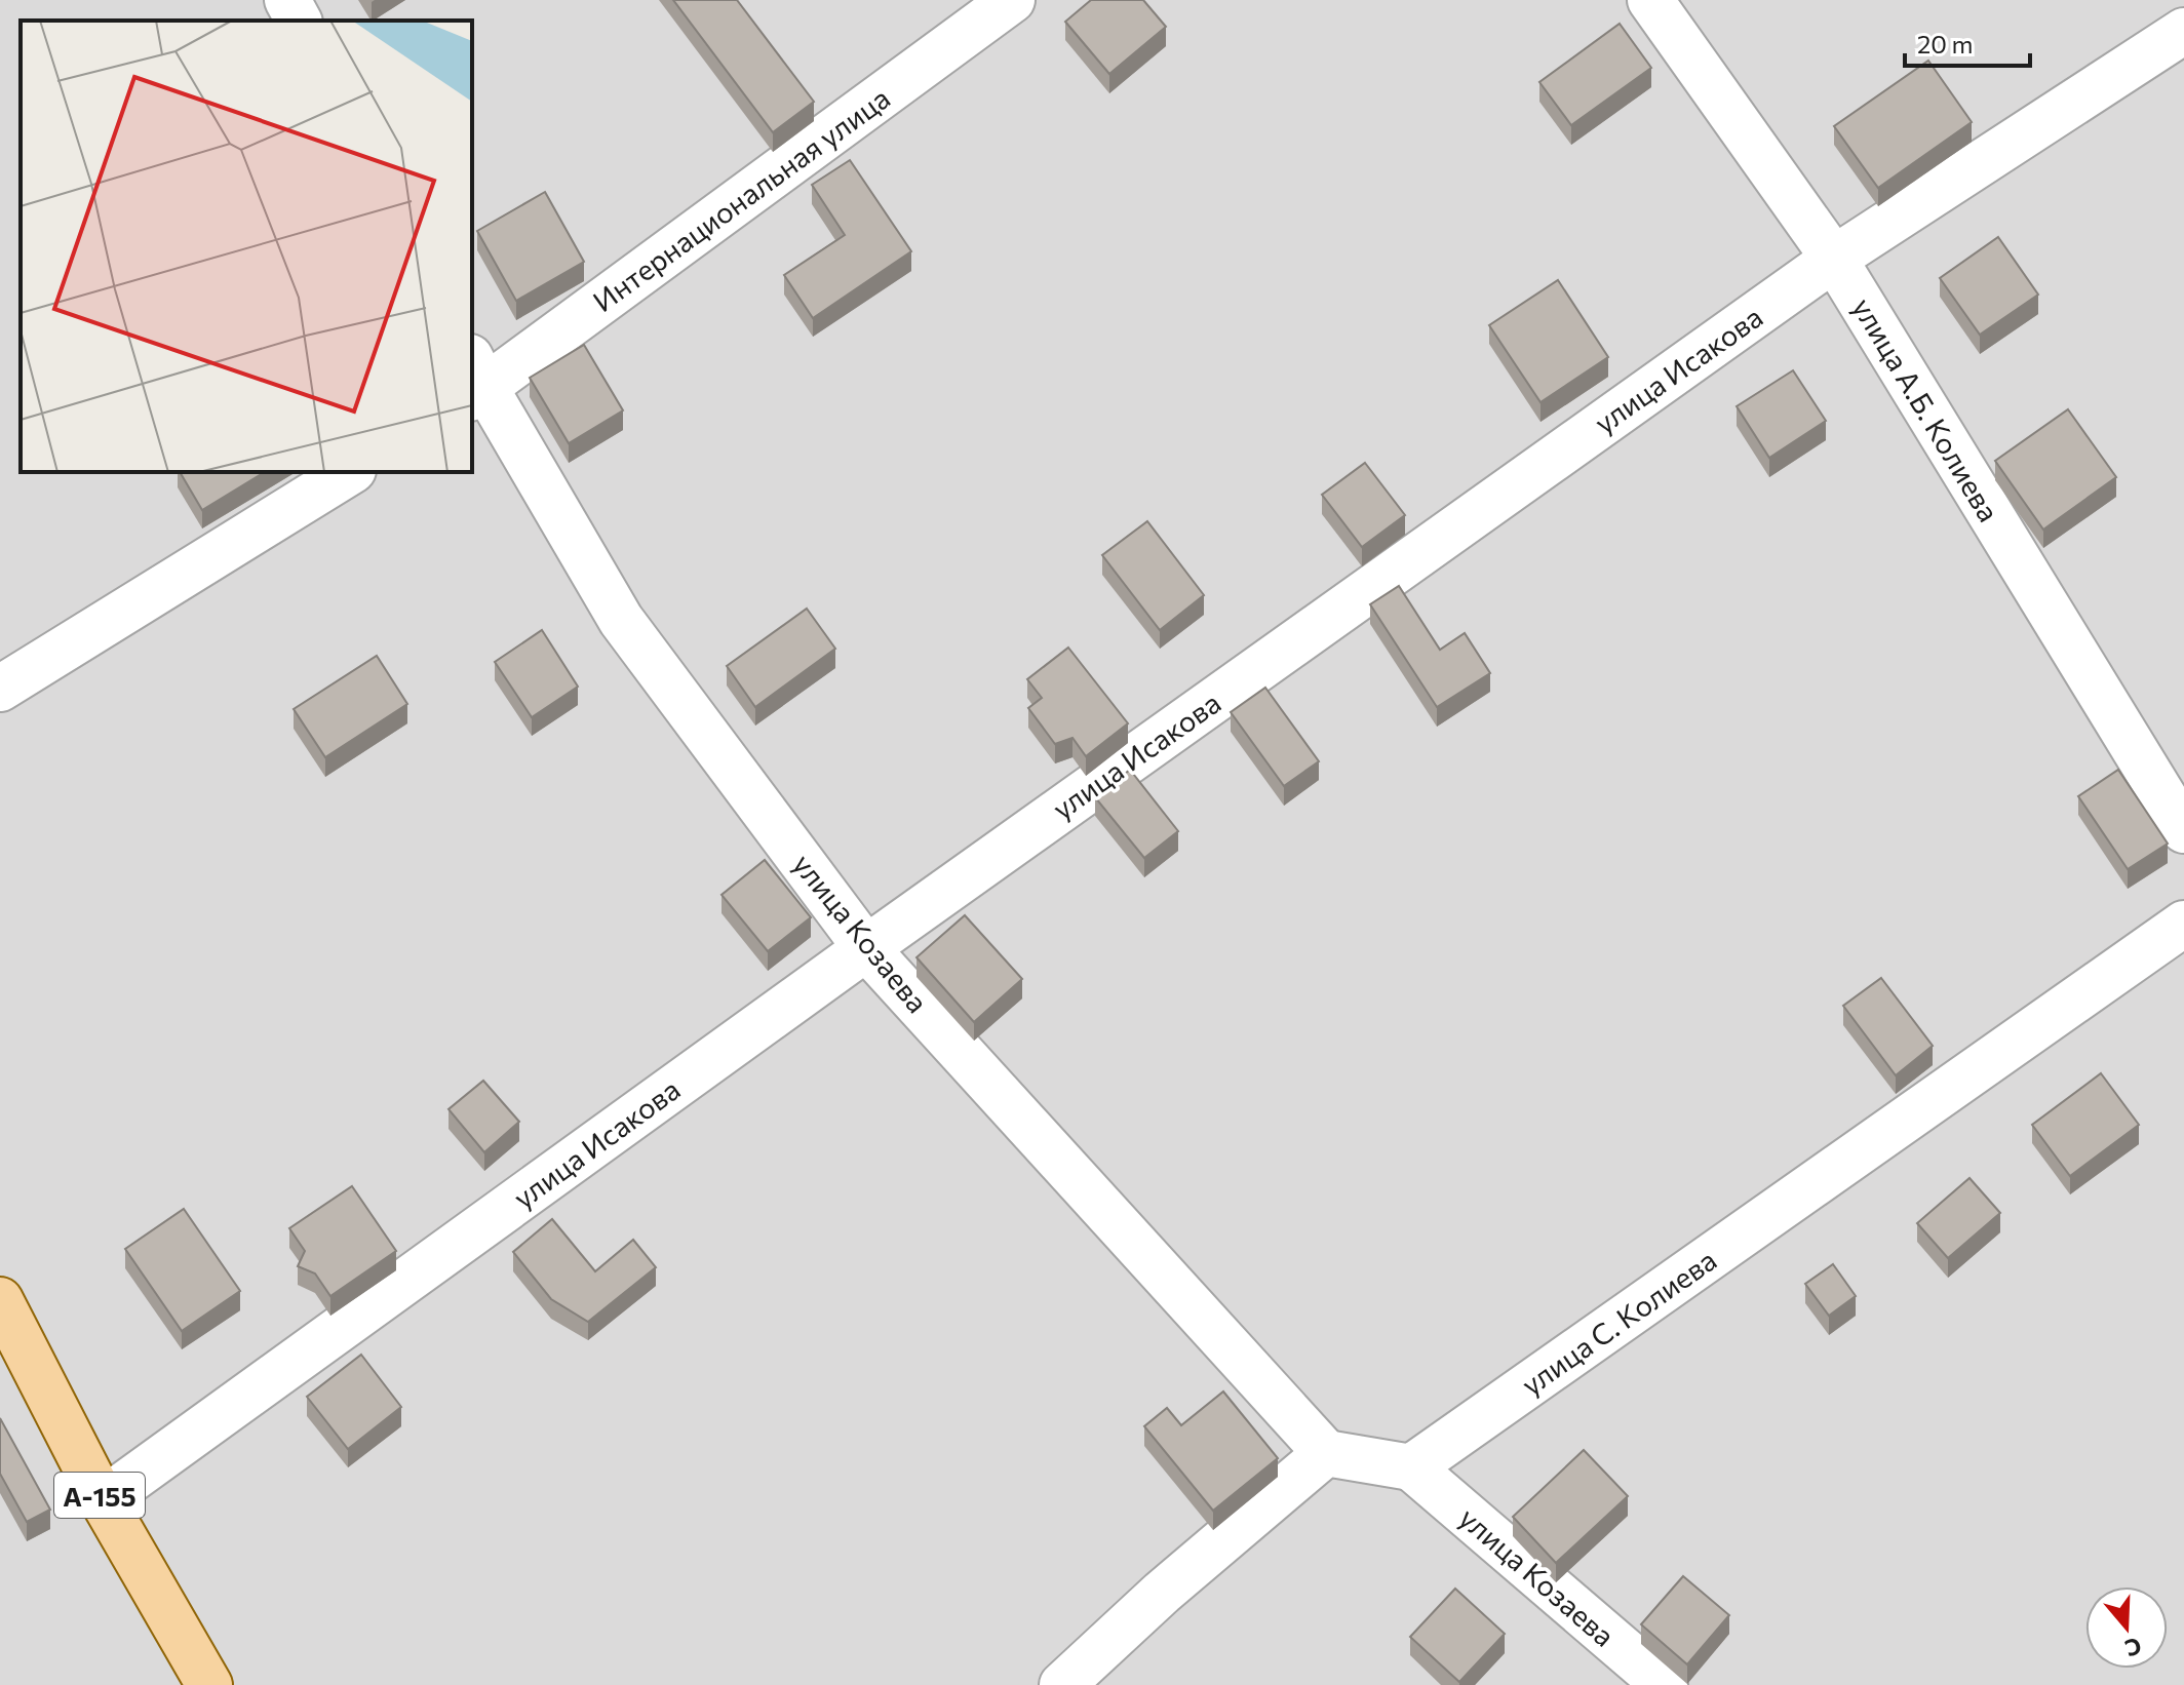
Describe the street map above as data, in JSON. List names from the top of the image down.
{
  "streets": {
    "main road": ["А-155"],
    "street": [
      "Интернациональная улица",
      "улица Исакова",
      "улица А.Б. Колиева",
      "улица Козаева",
      "улица С. Колиева"
    ]
  },
  "crossings": [
    ["Интернациональная улица", "улица Козаева"],
    ["улица Исакова", "улица А.Б. Колиева"],
    ["улица Исакова", "улица Козаева"],
    ["улица Исакова", "А-155"],
    ["улица Козаева", "улица С. Колиева"]
  ],
  "scale_bar": "20 m",
  "north": "bottom"
}
